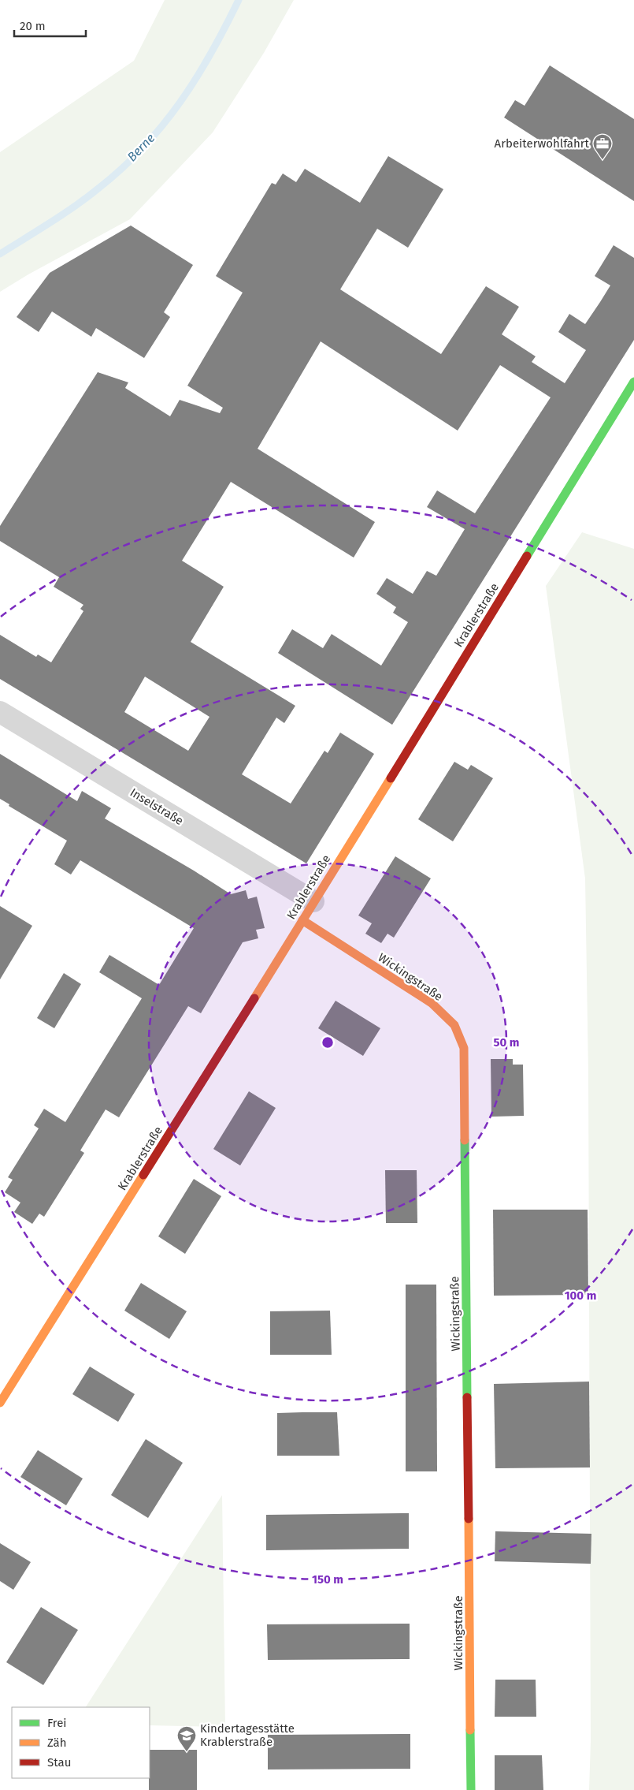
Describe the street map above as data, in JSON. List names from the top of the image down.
{
  "streets": {
    "street": ["Krablerstraße", "Inselstraße", "Wickingstraße"]
  },
  "crossings": [
    ["Krablerstraße", "Inselstraße"],
    ["Krablerstraße", "Wickingstraße"]
  ],
  "water": ["Berne"],
  "places": {
    "office": ["Arbeiterwohlfahrt"],
    "school or university": ["Kindertagesstätte Krablerstraße"]
  },
  "legend": ["Frei", "Zäh", "Stau"],
  "scale_bar": "20 m",
  "rings": ["50 m", "100 m", "150 m"]
}
